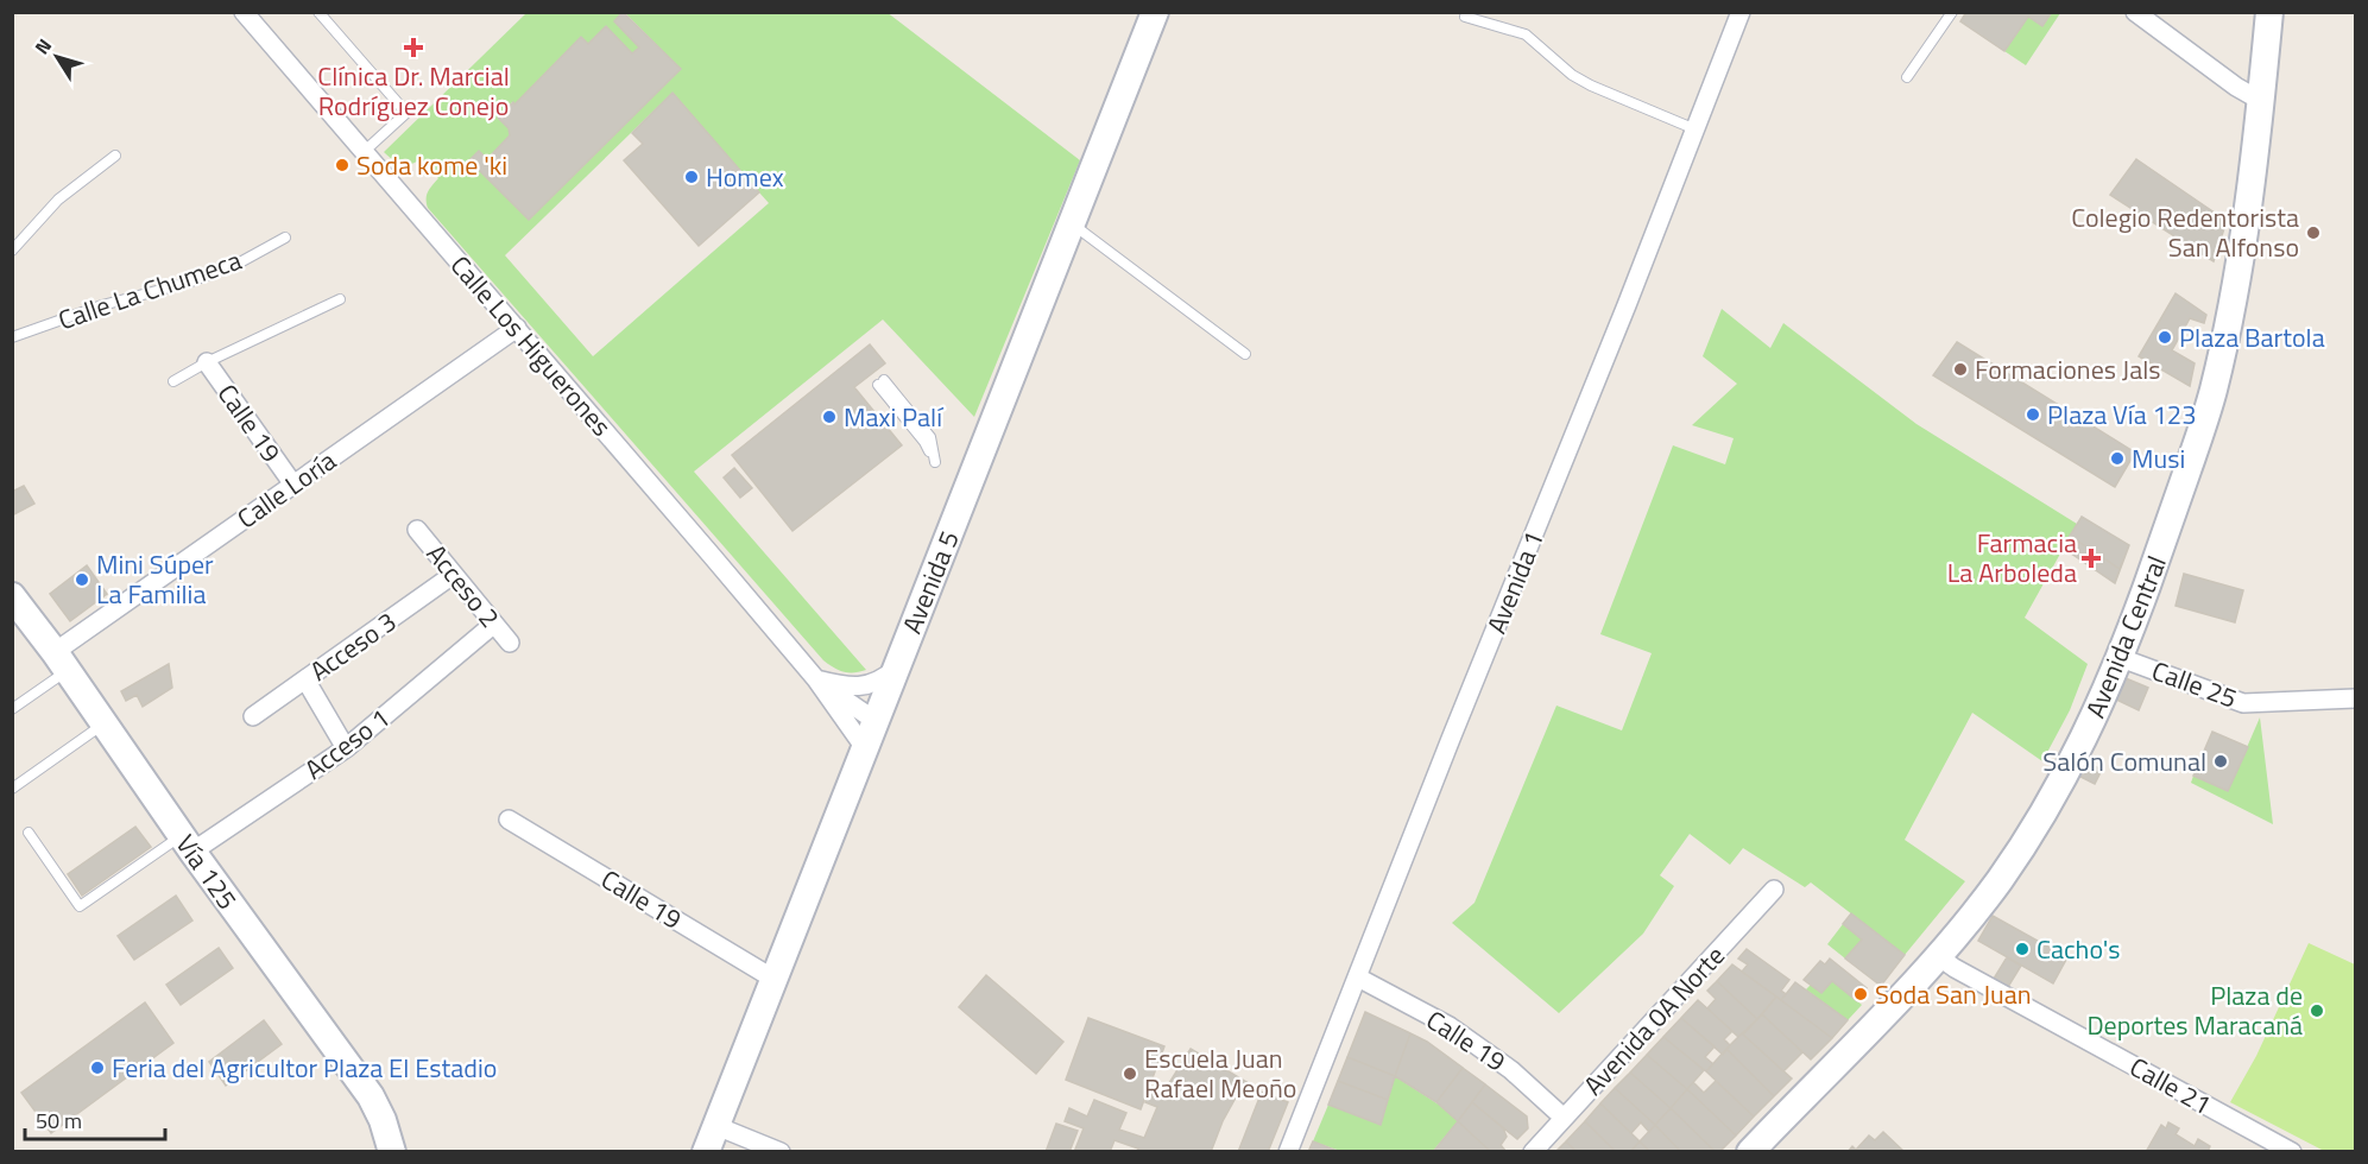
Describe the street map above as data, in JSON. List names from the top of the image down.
{
  "streets": {
    "main road": ["Avenida 5", "Avenida Central", "Vía 125"],
    "street": [
      "Calle Los Higuerones",
      "Calle 19",
      "Calle Loría",
      "Avenida 1",
      "Acceso 2",
      "Acceso 3",
      "Calle 25",
      "Acceso 1",
      "Avenida 0A Norte",
      "Calle 21"
    ],
    "lane": ["Calle La Chumeca"]
  },
  "crossings": [
    ["Calle Los Higuerones", "Calle Loría"],
    ["Calle Los Higuerones", "Avenida 5"],
    ["Calle 19", "Calle Loría"],
    ["Calle 19", "Avenida 5"],
    ["Calle 19", "Avenida 1"],
    ["Calle 19", "Avenida 0A Norte"],
    ["Calle Loría", "Vía 125"],
    ["Acceso 2", "Acceso 3"],
    ["Acceso 2", "Acceso 1"],
    ["Avenida Central", "Calle 25"],
    ["Avenida Central", "Calle 21"],
    ["Acceso 1", "Vía 125"]
  ],
  "places": {
    "health": ["Clínica Dr. Marcial Rodríguez Conejo", "Farmacia La Arboleda"],
    "other": [
      "Soda kome 'ki",
      "Homex",
      "Colegio Redentorista San Alfonso",
      "Plaza Bartola",
      "Formaciones Jals",
      "Plaza Vía 123",
      "Maxi Palí",
      "Musi",
      "Mini Súper La Familia",
      "Salón Comunal",
      "Cacho's",
      "Soda San Juan",
      "Plaza de Deportes Maracaná",
      "Feria del Agricultor Plaza El Estadio",
      "Escuela Juan Rafael Meoño"
    ]
  },
  "scale_bar": "50 m",
  "north": "top left"
}
